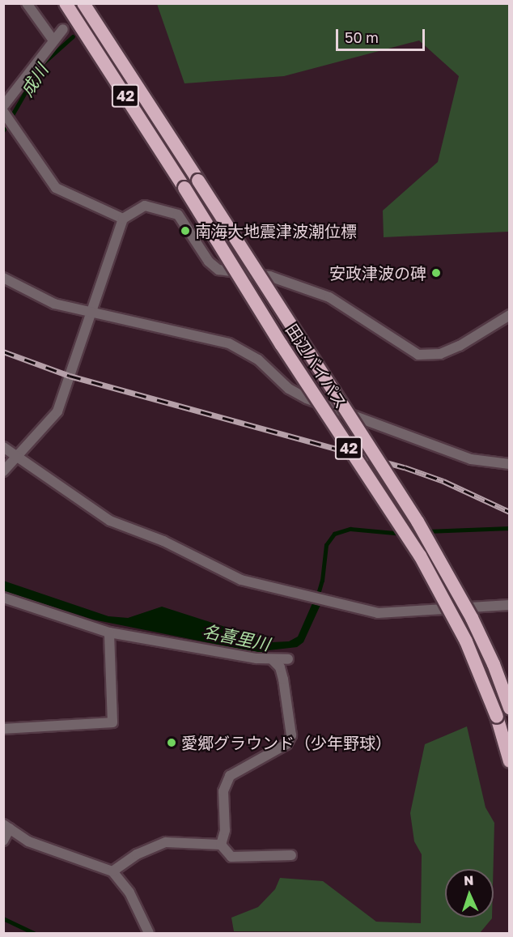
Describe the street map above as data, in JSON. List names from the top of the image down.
{
  "streets": {
    "highway": ["42", "田辺バイパス"]
  },
  "water": ["成川", "名喜里川"],
  "places": ["南海大地震津波潮位標", "安政津波の碑", "愛郷グラウンド（少年野球）"],
  "scale_bar": "50 m",
  "north": "top"
}
